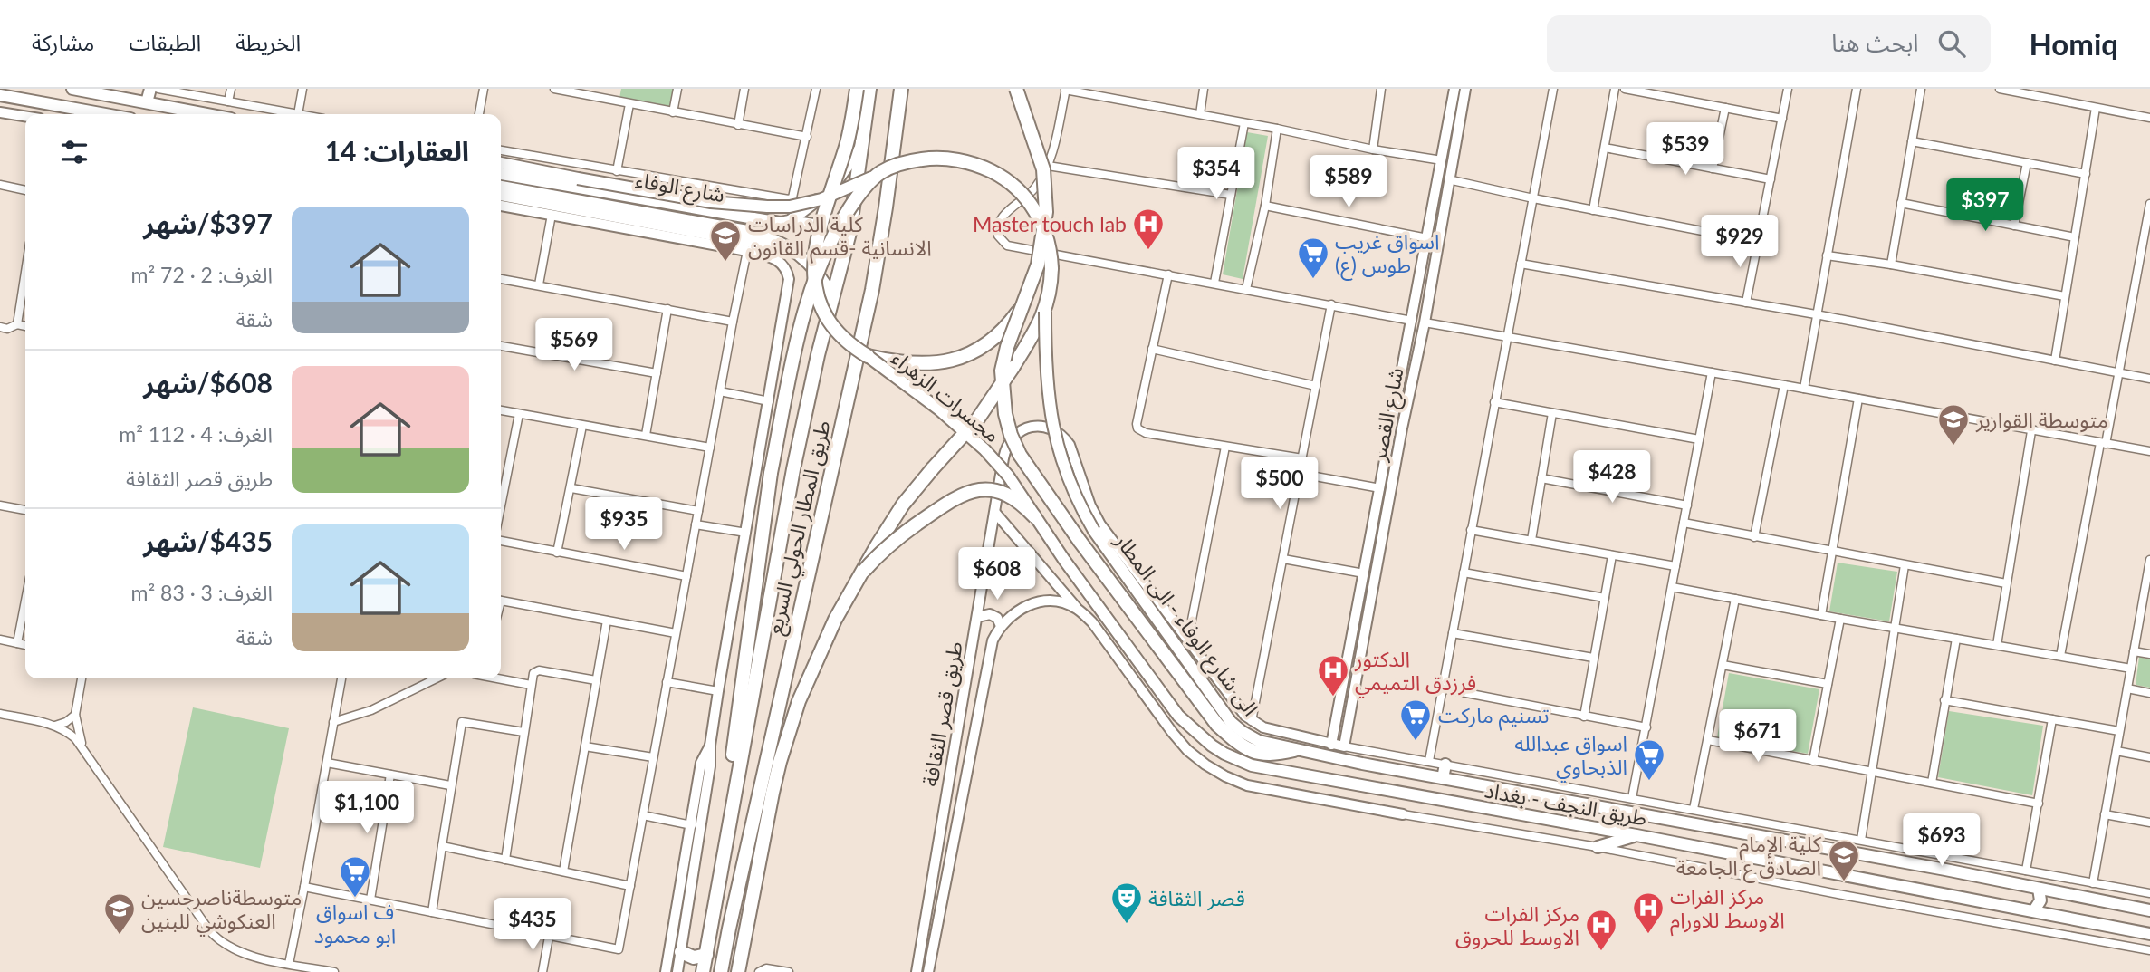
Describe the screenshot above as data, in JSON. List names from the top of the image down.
{
  "streets": {
    "highway": ["طريق المطار الحولي السريع"],
    "main road": [
      "شارع الوفاء",
      "مجسرات الزهراء",
      "الى شارع الوفاء - الى المطار",
      "طريق النجف - بغداد"
    ],
    "street": ["شارع القصر", "طريق قصر الثقافة"]
  },
  "crossings": [
    ["شارع الوفاء", "طريق المطار الحولي السريع"],
    ["مجسرات الزهراء", "طريق النجف - بغداد"]
  ],
  "places": {
    "hospital": [
      "Master touch lab",
      "الدكتور فرزدق التميمي",
      "مركز الفرات الاوسط للاورام",
      "مركز الفرات الاوسط للحروق"
    ],
    "school or university": [
      "كلية الدراسات الانسانية -قسم القانون",
      "متوسطة القوارير",
      "كلية الإمام الصادق ع الجامعة",
      "متوسطةناصرحسين العنكوشي للبنين"
    ],
    "supermarket": [
      "اسواق غريب طوس (ع)",
      "تسنيم ماركت",
      "اسواق عبدالله الذبحاوي",
      "ف اسواق ابو محمود"
    ],
    "theatre": ["قصر الثقافة"]
  },
  "page": {
    "header": "Homiq",
    "search": "ابحث هنا",
    "nav": ["الخريطة", "الطبقات", "مشاركة"],
    "heading": "العقارات: 14",
    "price": [
      "$539",
      "$354",
      "$589",
      "$397",
      "$929",
      "$569",
      "$428",
      "$500",
      "$935",
      "$608",
      "$671",
      "$1,100",
      "$693",
      "$435"
    ],
    "list": [
      {
        "name": "$397/شهر",
        "note": "الغرف: 2 · 72 m² · شقة"
      },
      {
        "name": "$608/شهر",
        "note": "الغرف: 4 · 112 m² · طريق قصر الثقافة"
      },
      {
        "name": "$435/شهر",
        "note": "الغرف: 3 · 83 m² · شقة"
      }
    ]
  }
}
